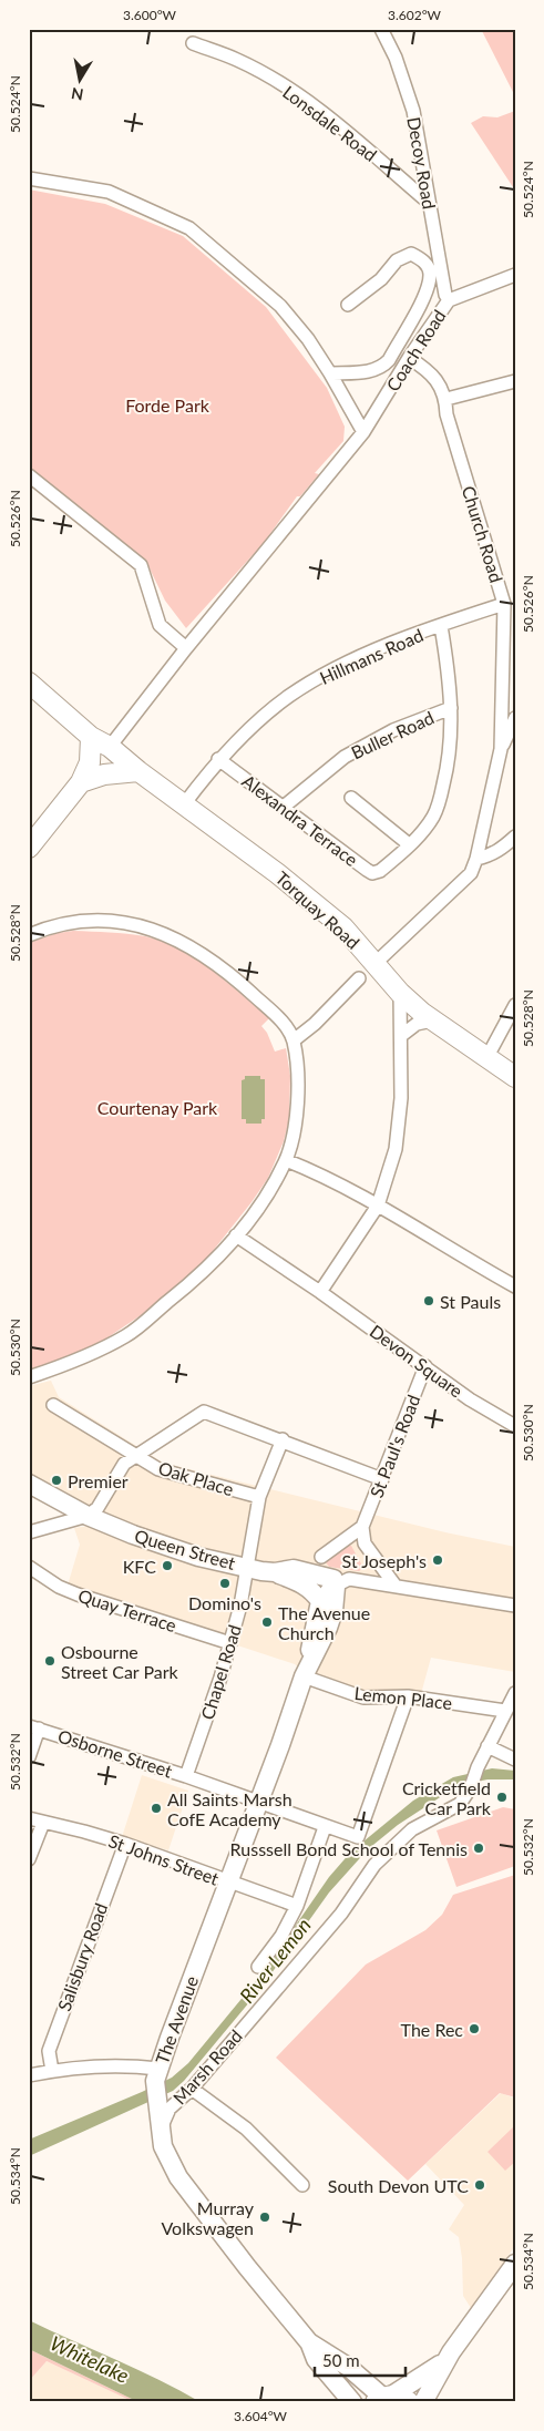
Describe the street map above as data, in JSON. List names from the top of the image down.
{
  "streets": {
    "main road": ["Torquay Road", "Queen Street", "The Avenue"],
    "street": [
      "Lonsdale Road",
      "Decoy Road",
      "Coach Road",
      "Church Road",
      "Hillmans Road",
      "Buller Road",
      "Alexandra Terrace",
      "Devon Square",
      "St Paul's Road",
      "Oak Place",
      "Quay Terrace",
      "Chapel Road",
      "Lemon Place",
      "Osborne Street",
      "St Johns Street",
      "Salisbury Road",
      "Marsh Road"
    ]
  },
  "crossings": [
    ["Lonsdale Road", "Decoy Road"],
    ["Decoy Road", "Coach Road"],
    ["Coach Road", "Church Road"],
    ["Church Road", "Hillmans Road"],
    ["Church Road", "Torquay Road"],
    ["Hillmans Road", "Alexandra Terrace"],
    ["Hillmans Road", "Torquay Road"],
    ["Buller Road", "Alexandra Terrace"],
    ["Devon Square", "St Paul's Road"],
    ["St Paul's Road", "Oak Place"],
    ["Oak Place", "Queen Street"],
    ["Queen Street", "Chapel Road"],
    ["Queen Street", "The Avenue"],
    ["Quay Terrace", "Chapel Road"],
    ["Chapel Road", "Osborne Street"],
    ["Lemon Place", "Osborne Street"],
    ["Lemon Place", "The Avenue"],
    ["Osborne Street", "The Avenue"],
    ["St Johns Street", "Salisbury Road"],
    ["St Johns Street", "The Avenue"],
    ["The Avenue", "Marsh Road"]
  ],
  "water": ["River Lemon", "Whitelake"],
  "parks": ["Forde Park", "Courtenay Park"],
  "places": [
    "St Pauls",
    "Premier",
    "St Joseph's",
    "KFC",
    "Domino's",
    "The Avenue Church",
    "Osbourne Street Car Park",
    "Cricketfield Car Park",
    "All Saints Marsh CofE Academy",
    "Russsell Bond School of Tennis",
    "The Rec",
    "South Devon UTC",
    "Murray Volkswagen"
  ],
  "scale_bar": "50 m",
  "north": "bottom",
  "coordinates": [
    "3.600°W",
    "3.602°W",
    "50.524°N",
    "50.526°N",
    "50.528°N",
    "50.530°N",
    "50.532°N",
    "50.534°N",
    "3.604°W"
  ]
}
